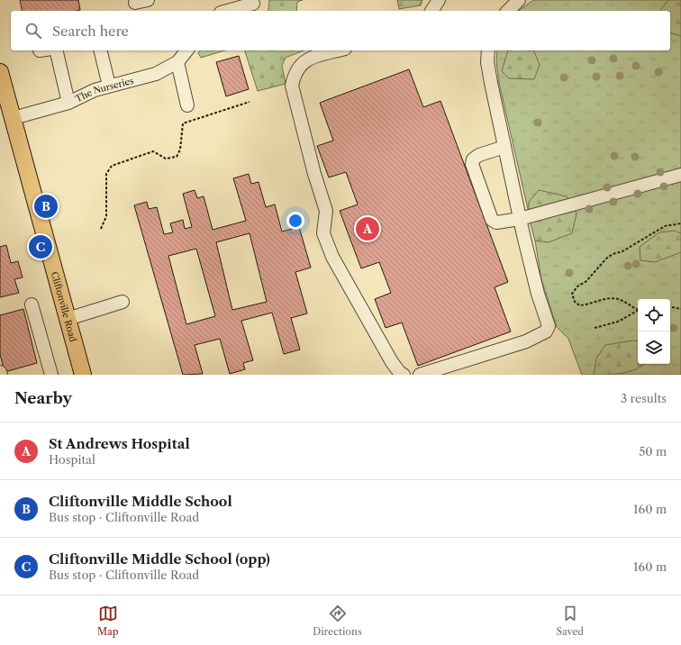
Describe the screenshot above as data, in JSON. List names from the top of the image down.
{
  "streets": {
    "main road": ["Cliftonville Road"],
    "street": ["The Nurseries"]
  },
  "crossings": [
    ["The Nurseries", "Cliftonville Road"]
  ],
  "page": {
    "search": "Search here",
    "pins": ["B", "A", "C"],
    "heading": ["Nearby", "3 results"],
    "list": [
      {
        "mark": "A",
        "name": "St Andrews Hospital",
        "note": "Hospital",
        "value": "50 m"
      },
      {
        "mark": "B",
        "name": "Cliftonville Middle School",
        "note": "Bus stop · Cliftonville Road",
        "value": "160 m"
      },
      {
        "mark": "C",
        "name": "Cliftonville Middle School (opp)",
        "note": "Bus stop · Cliftonville Road",
        "value": "160 m"
      }
    ],
    "nav": ["Map", "Directions", "Saved"]
  }
}
